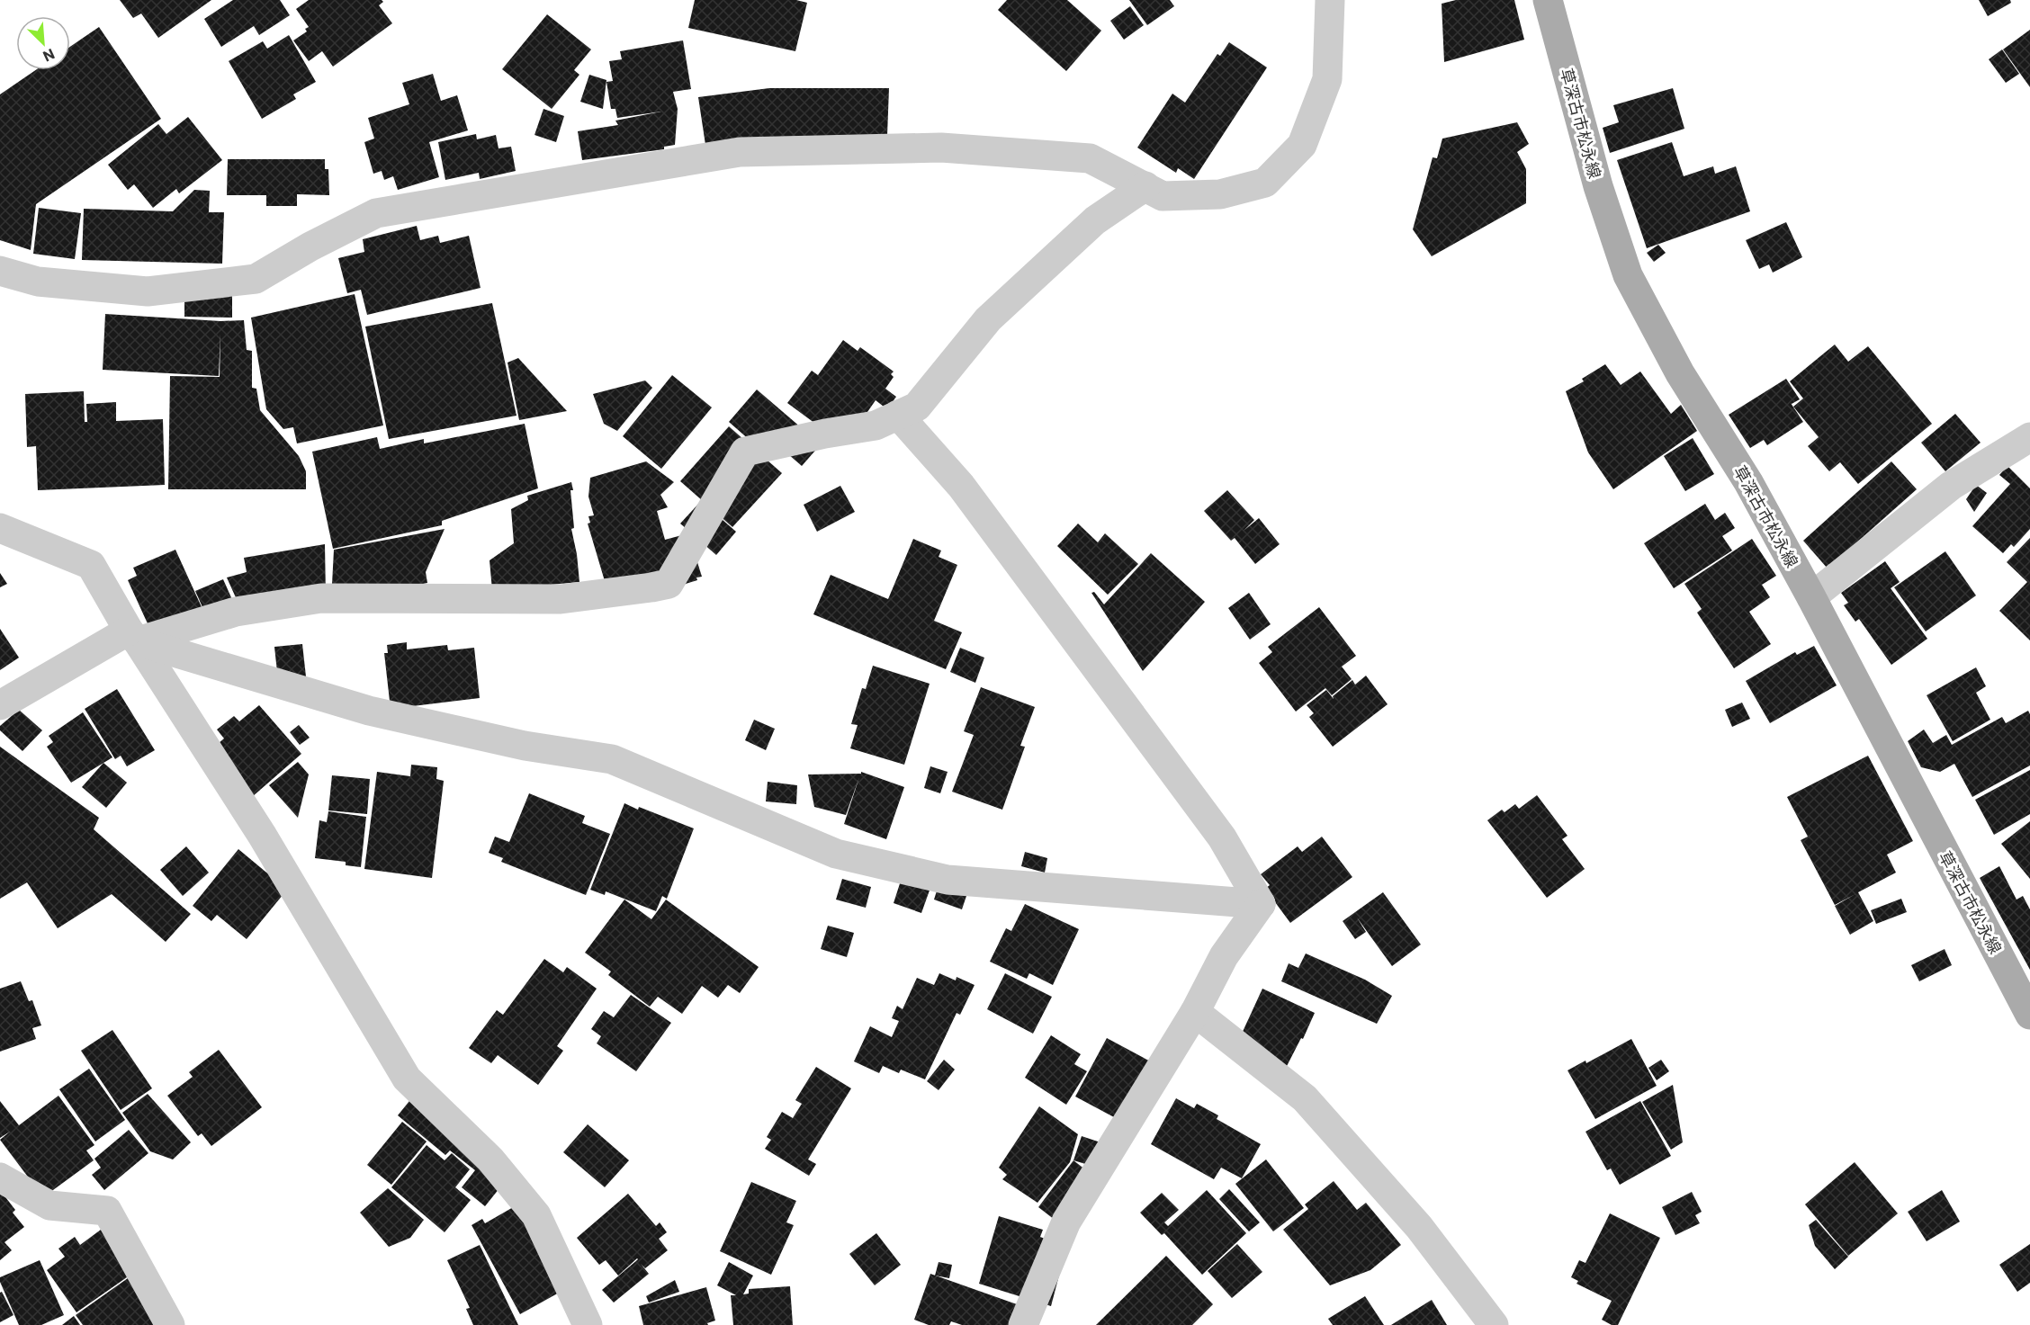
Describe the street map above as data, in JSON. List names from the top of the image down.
{
  "streets": {
    "main road": ["草深古市松永線"]
  },
  "north": "bottom right"
}
